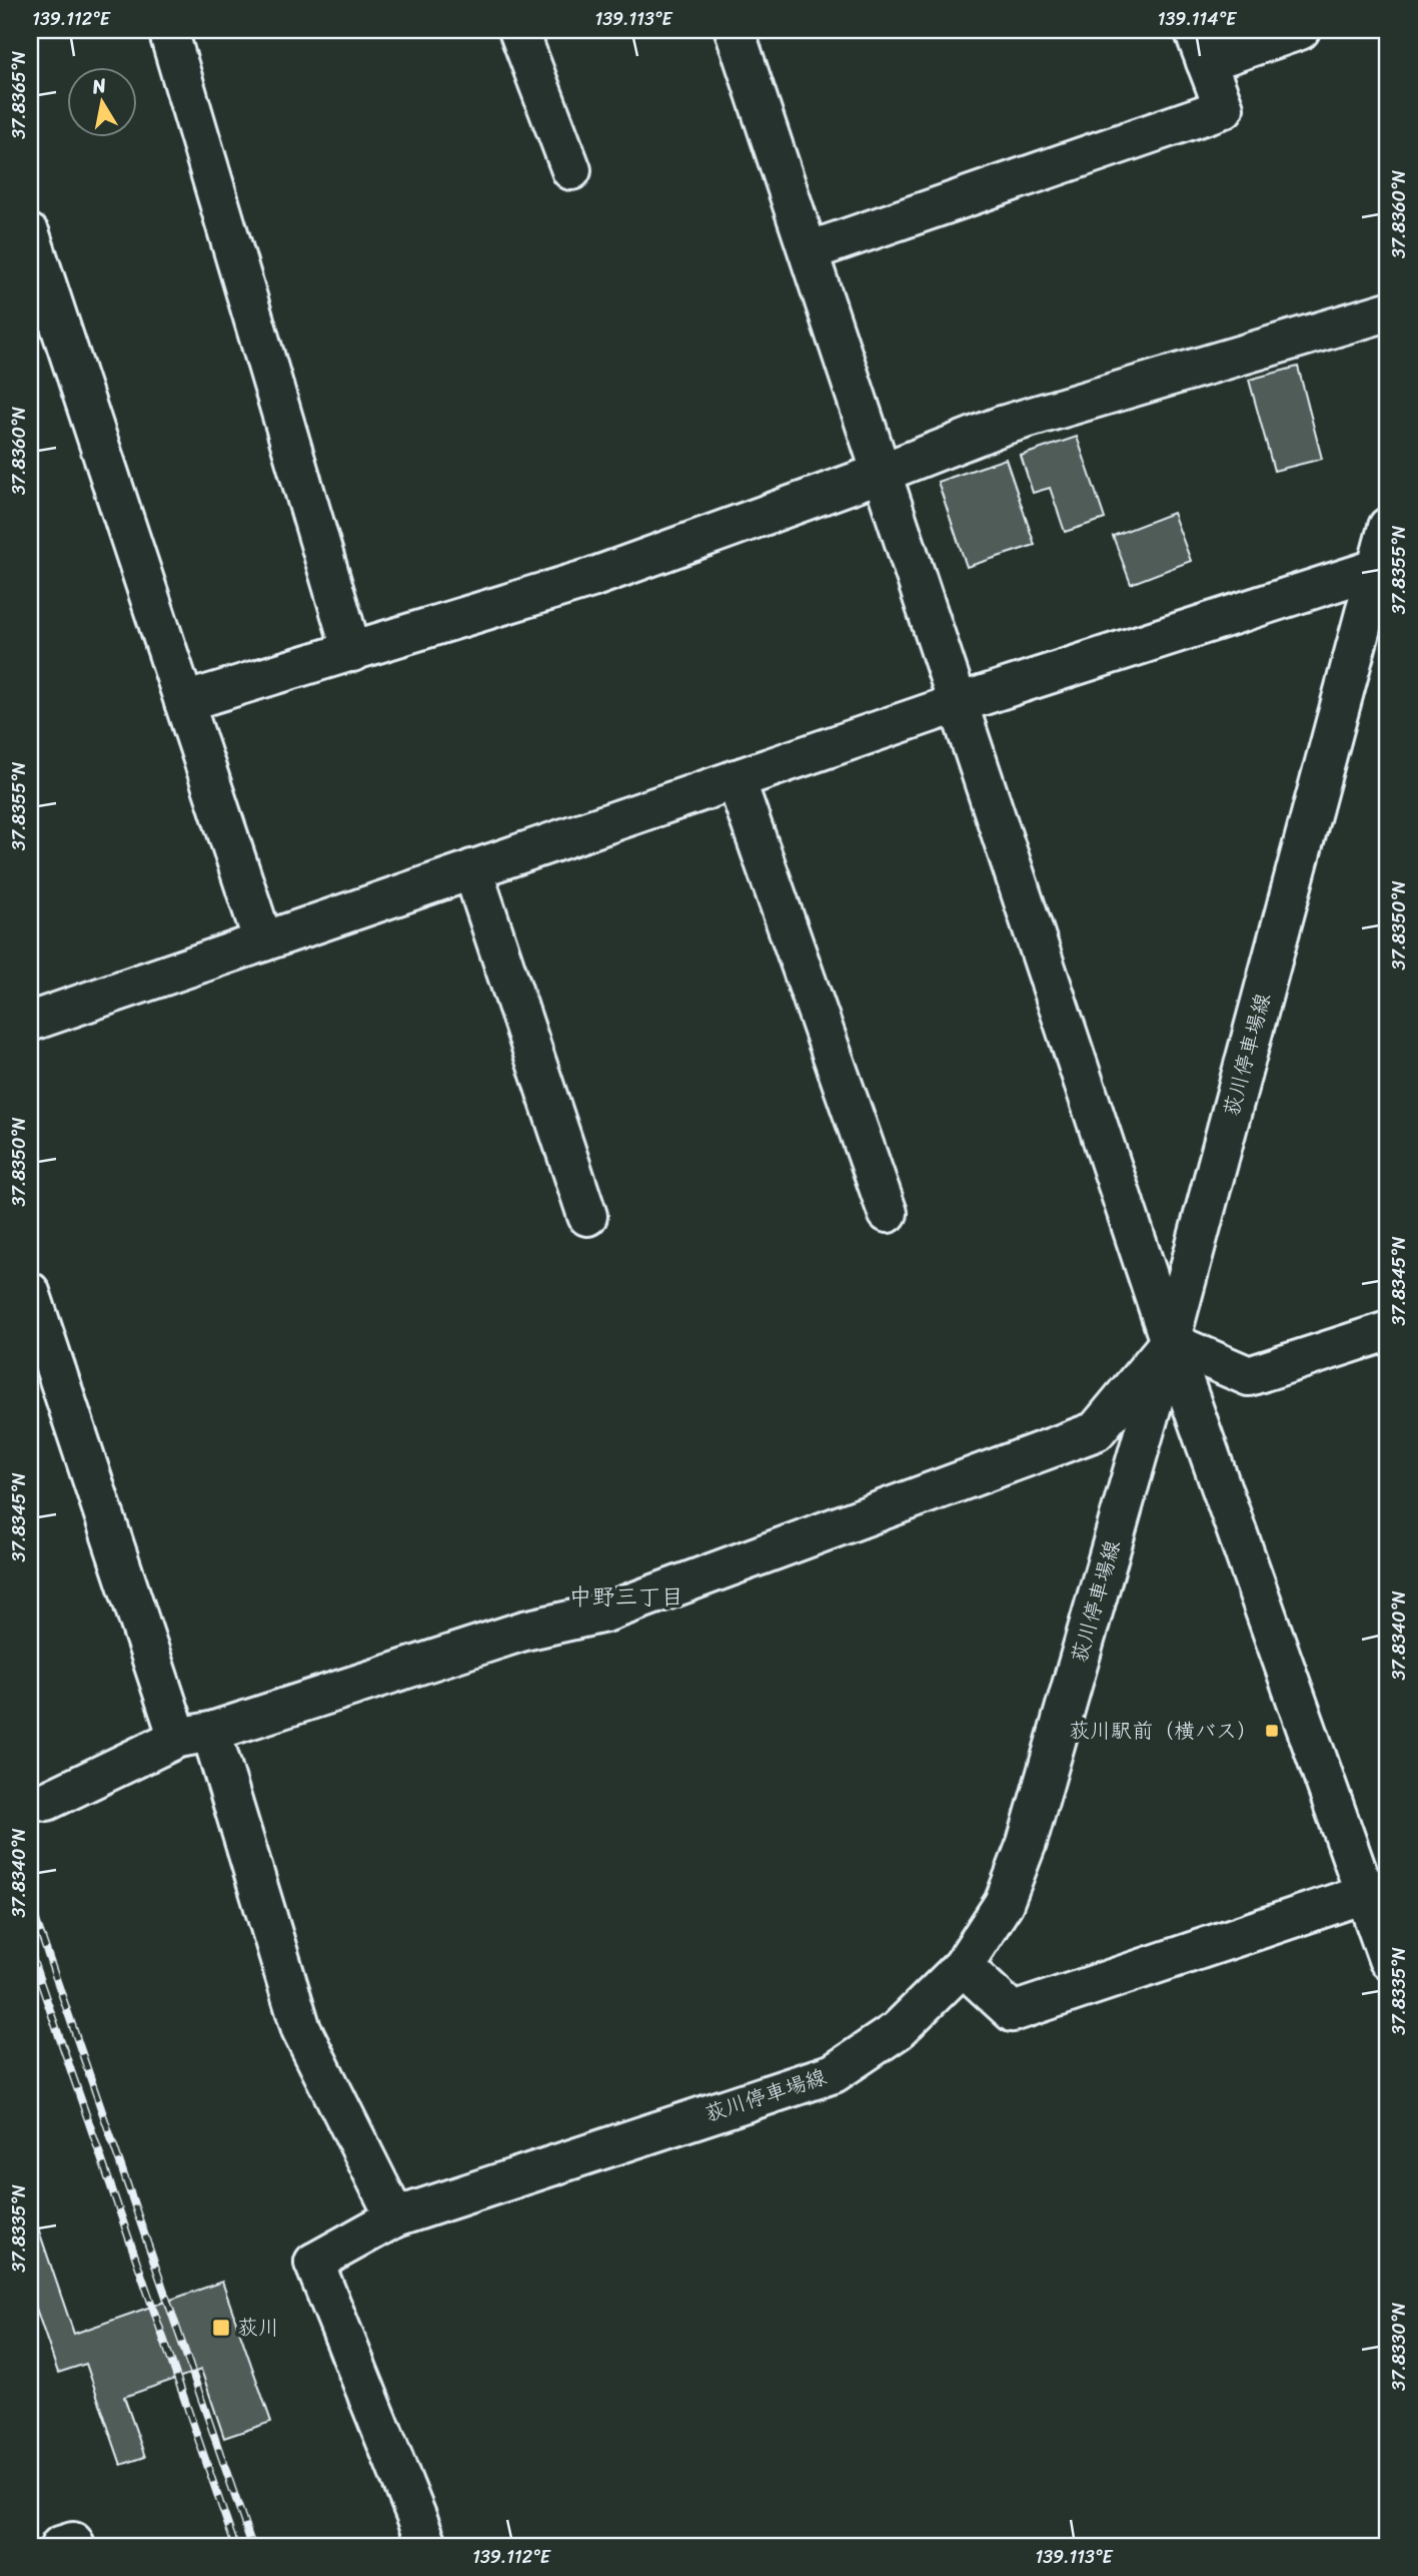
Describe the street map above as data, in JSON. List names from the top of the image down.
{
  "streets": {
    "street": ["荻川停車場線"]
  },
  "districts": ["中野三丁目"],
  "places": {
    "transit": ["荻川駅前（横バス）", "荻川"]
  },
  "north": "top",
  "coordinates": [
    "139.112°E",
    "139.113°E",
    "139.114°E",
    "37.8365°N",
    "37.8360°N",
    "37.8355°N",
    "37.8350°N",
    "37.8345°N",
    "37.8340°N",
    "37.8335°N",
    "37.8330°N"
  ]
}
